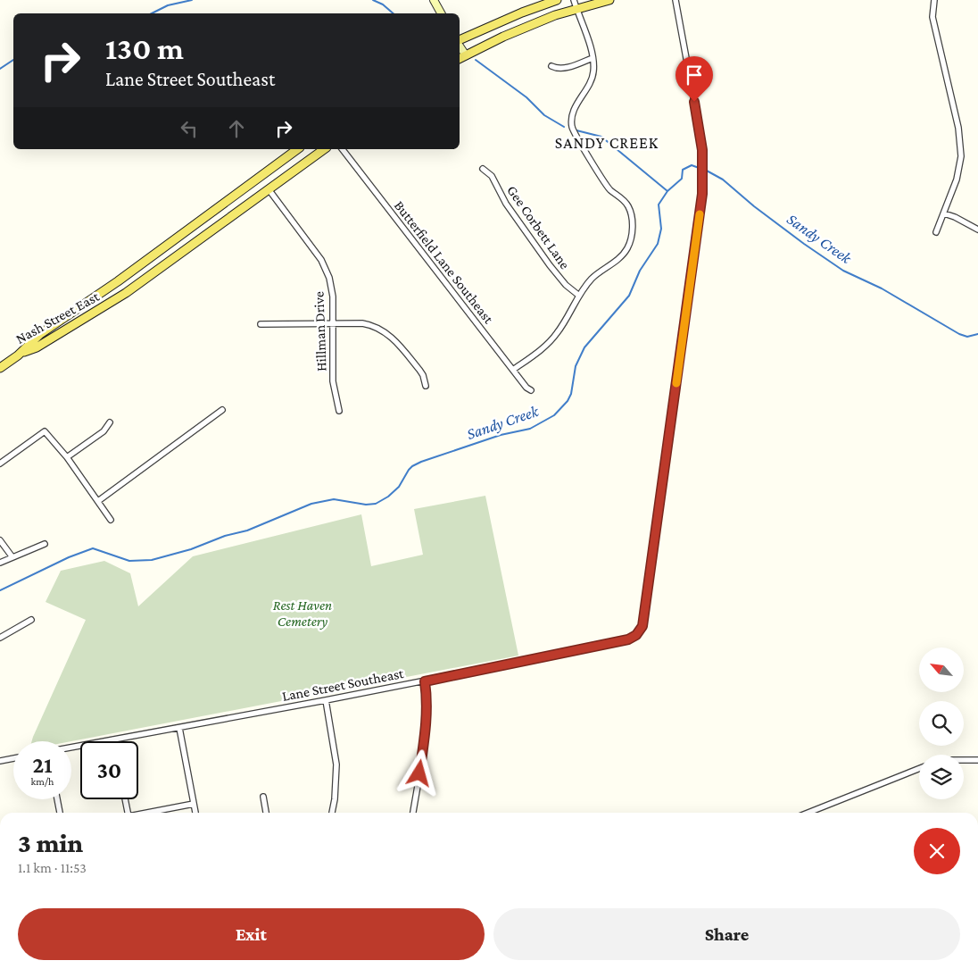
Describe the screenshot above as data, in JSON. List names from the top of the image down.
{
  "streets": {
    "main road": ["Nash Street East"],
    "street": [
      "Gee Corbett Lane",
      "Butterfield Lane Southeast",
      "Hillman Drive",
      "Lane Street Southeast"
    ]
  },
  "crossings": [
    ["Nash Street East", "Hillman Drive"]
  ],
  "districts": ["SANDY CREEK"],
  "water": ["Sandy Creek"],
  "parks": ["Rest Haven Cemetery"],
  "north": "top left",
  "page": {
    "turn": ["130 m", "Lane Street Southeast"],
    "speed": "21 km/h",
    "limit": "30",
    "heading": ["3 min", "1.1 km · 11:53"],
    "buttons": ["Exit", "Share"]
  }
}
